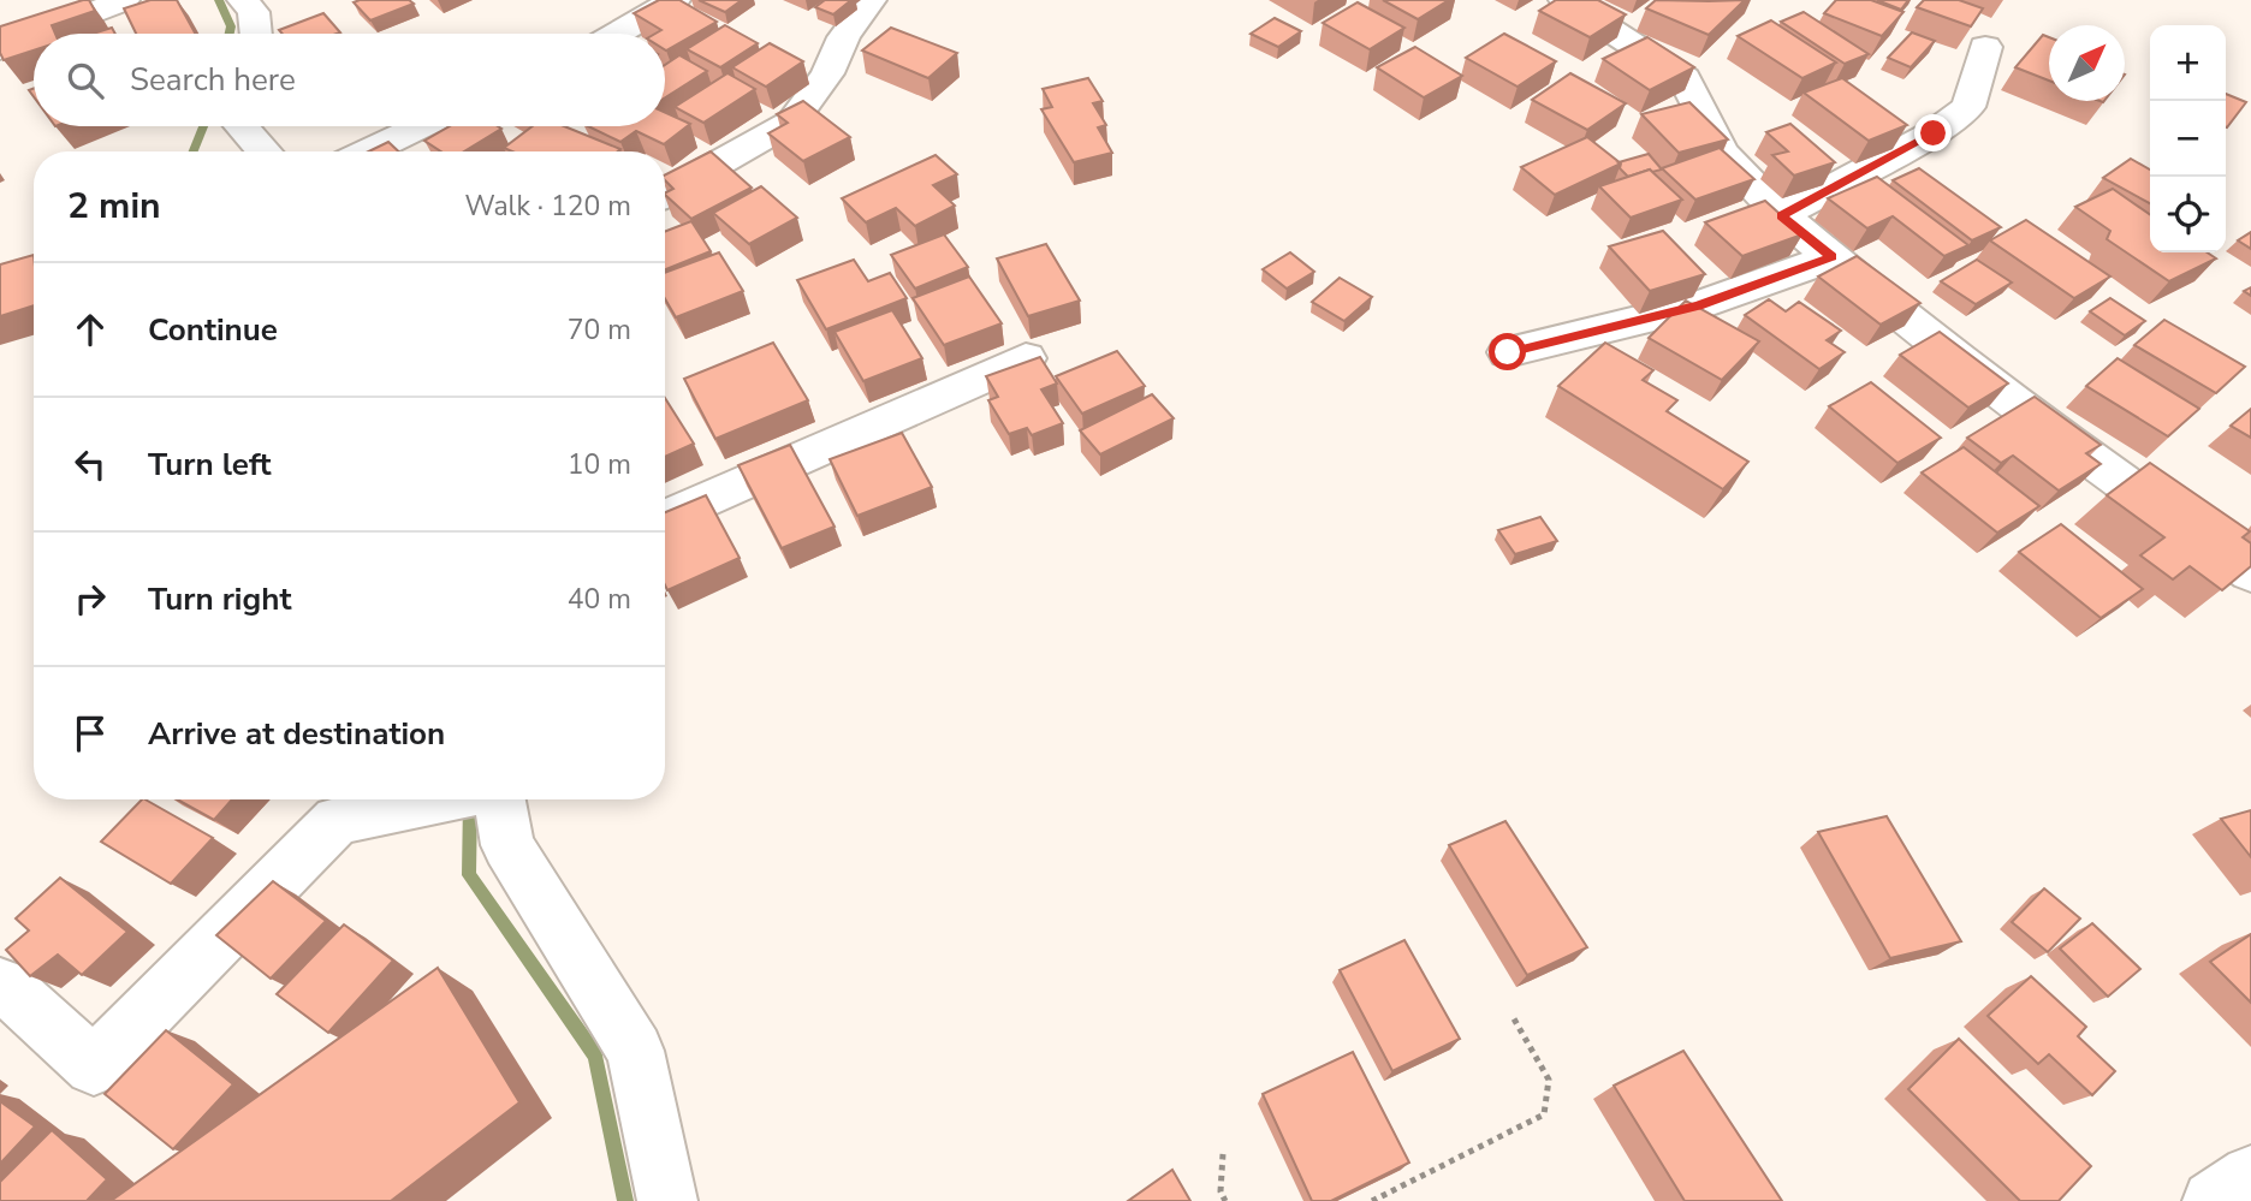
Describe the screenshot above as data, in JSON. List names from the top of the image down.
{
  "north": "top right",
  "page": {
    "map_buttons": ["+", "−"],
    "search": "Search here",
    "heading": ["2 min", "Walk · 120 m"],
    "list": [
      ["Continue", "70 m"],
      ["Turn left", "10 m"],
      ["Turn right", "40 m"],
      "Arrive at destination"
    ]
  }
}
